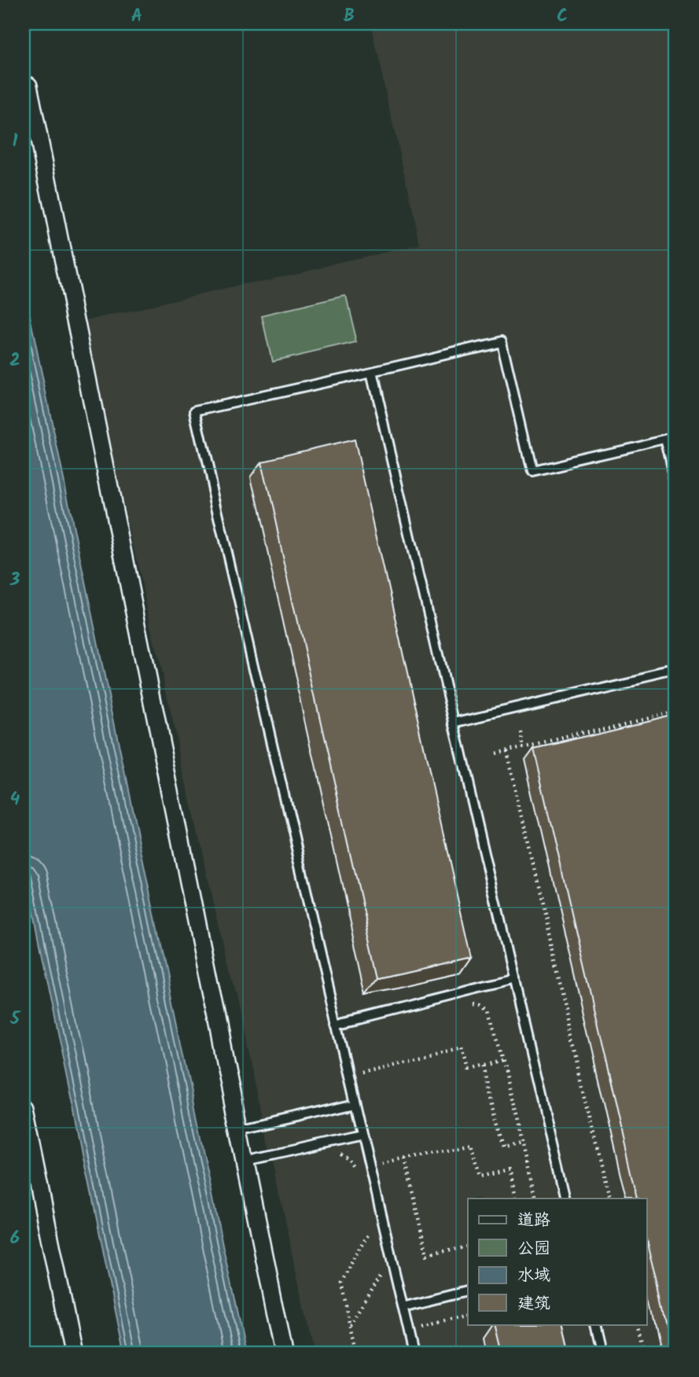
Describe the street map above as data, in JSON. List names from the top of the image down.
{
  "legend": [
    "道路",
    "公园",
    "水域",
    "建筑"
  ],
  "grid": {
    "columns": ["A", "B", "C"],
    "rows": [
      "1",
      "2",
      "3",
      "4",
      "5",
      "6"
    ]
  }
}
